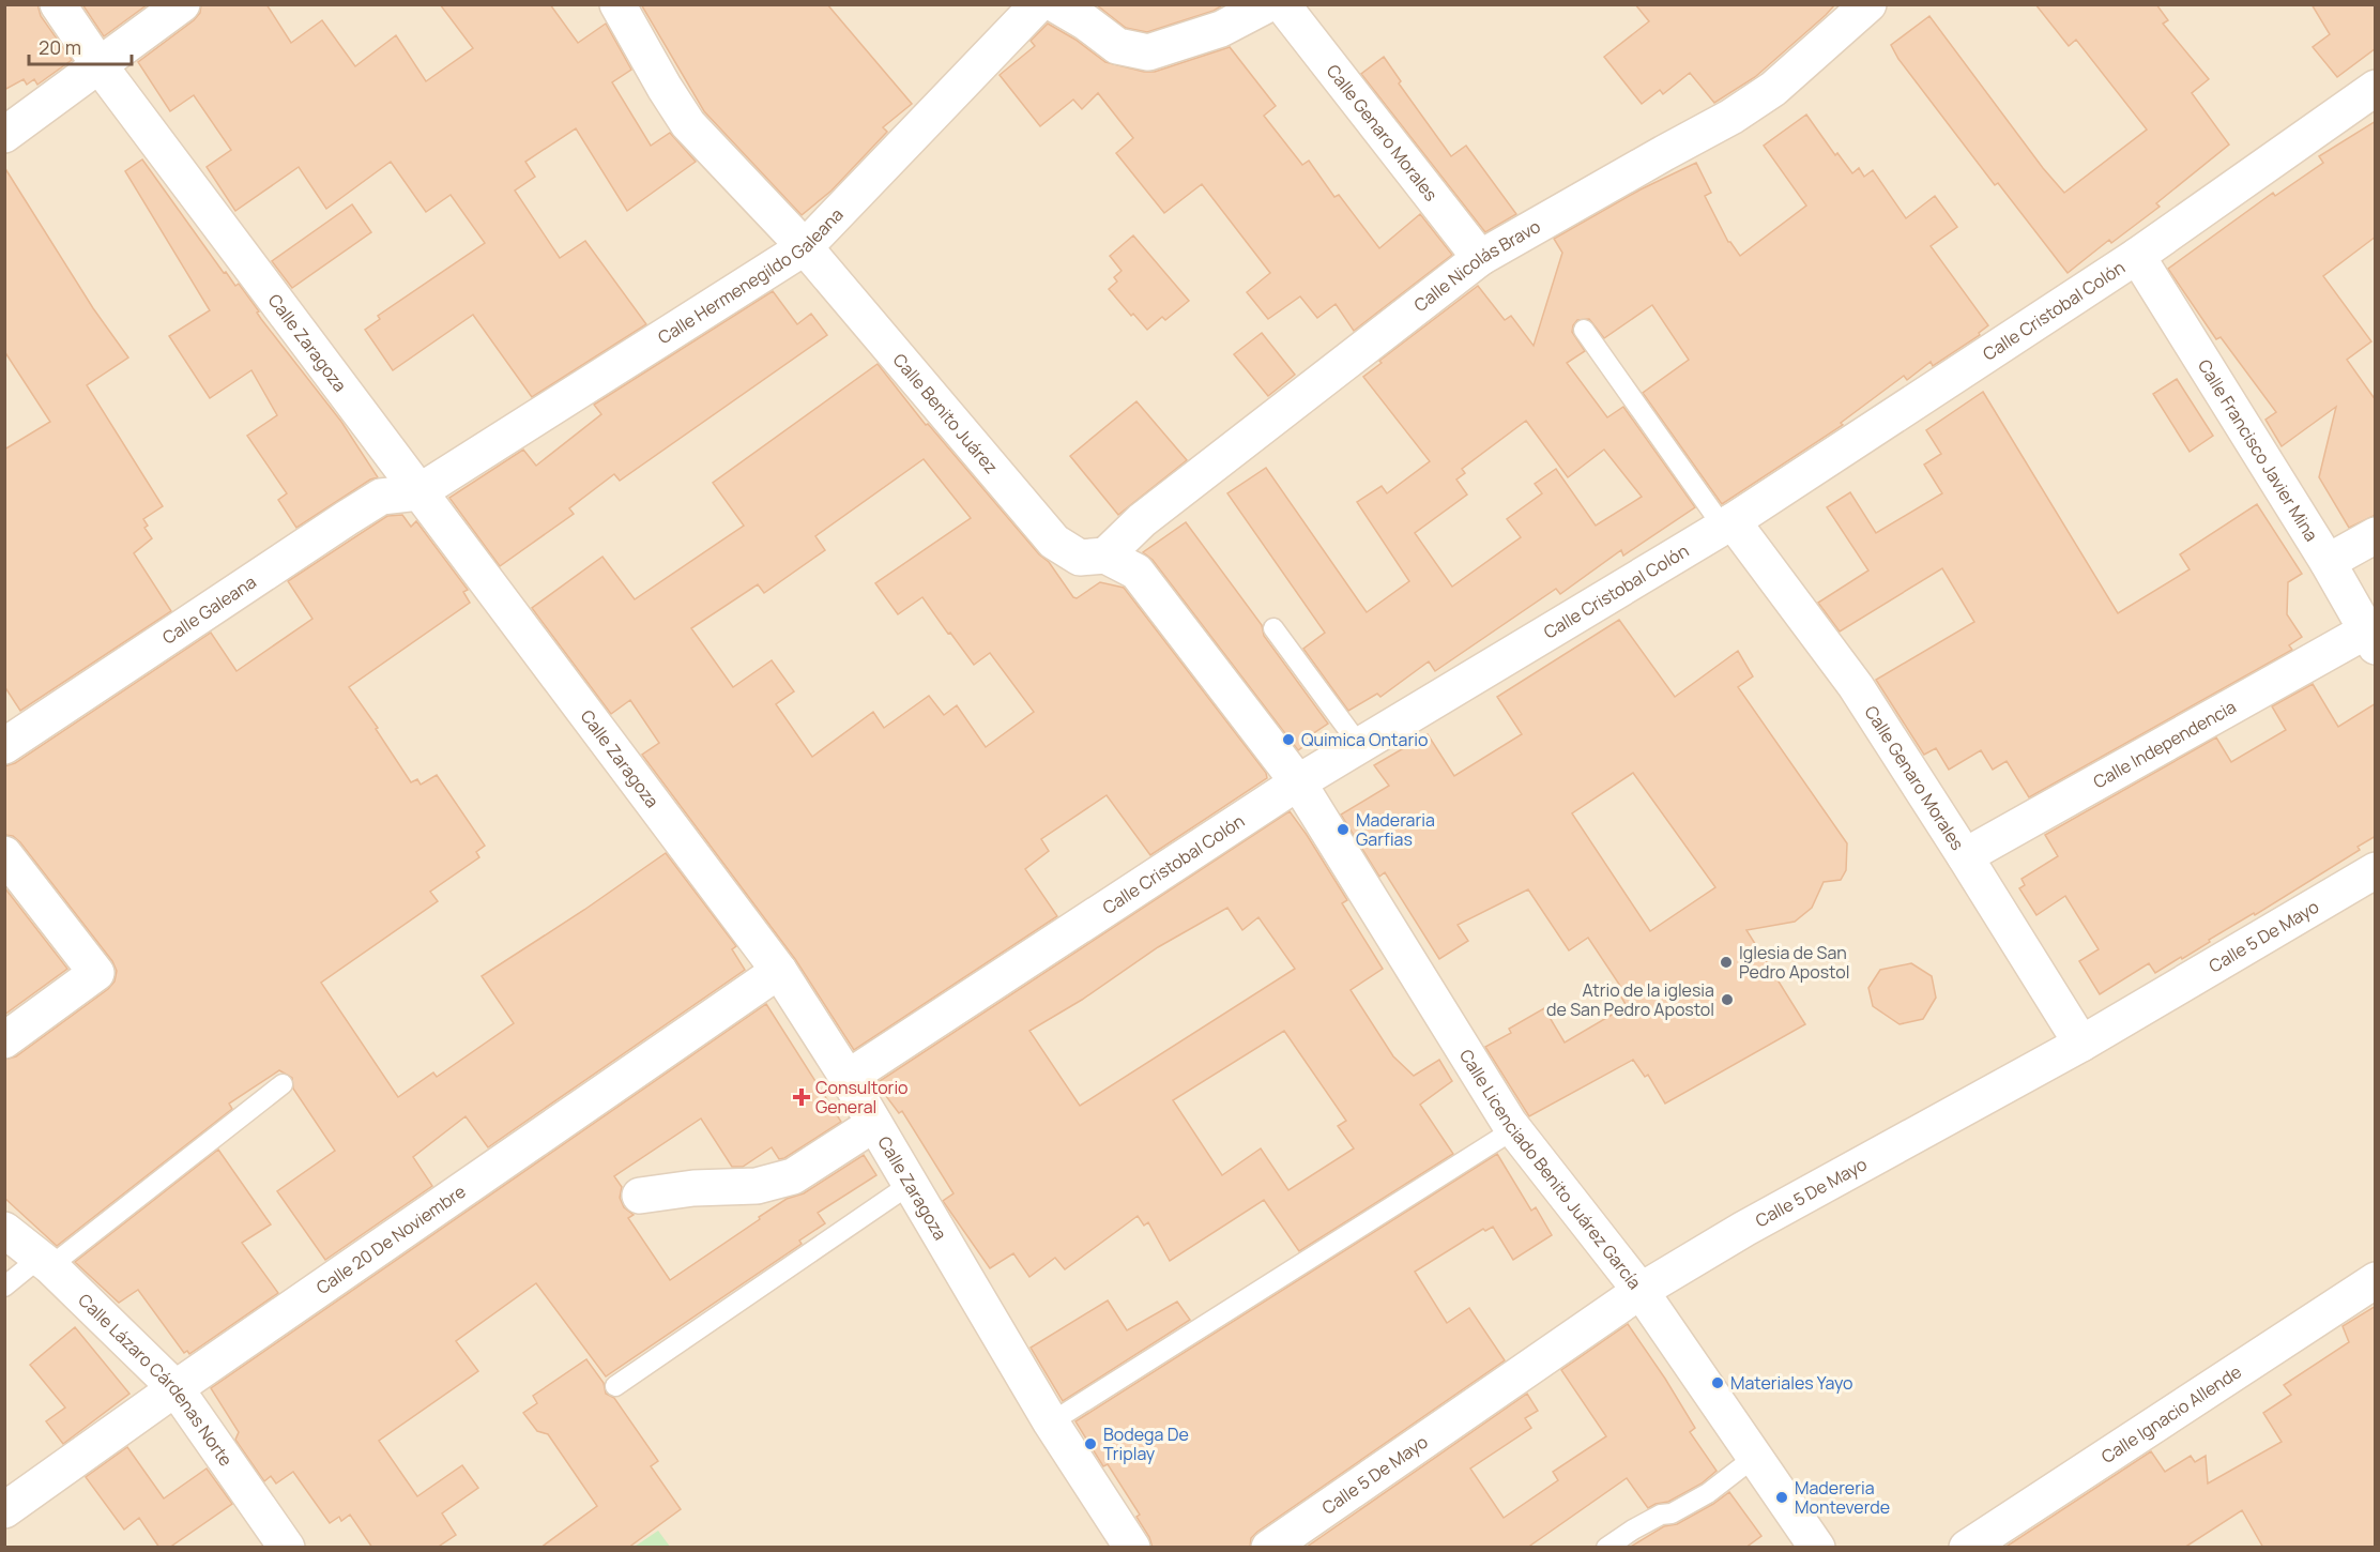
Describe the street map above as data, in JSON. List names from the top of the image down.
{
  "streets": {
    "street": [
      "Calle Genaro Morales",
      "Calle Nicolás Bravo",
      "Calle Hermenegildo Galeana",
      "Calle Cristobal Colón",
      "Calle Zaragoza",
      "Calle Benito Juárez",
      "Calle Francisco Javier Mina",
      "Calle Galeana",
      "Calle Independencia",
      "Calle 5 De Mayo",
      "Calle Licenciado Benito Juárez García",
      "Calle 20 De Noviembre",
      "Calle Lázaro Cárdenas Norte",
      "Calle Ignacio Allende"
    ]
  },
  "crossings": [
    ["Calle Genaro Morales", "Calle Nicolás Bravo"],
    ["Calle Genaro Morales", "Calle Cristobal Colón"],
    ["Calle Genaro Morales", "Calle Independencia"],
    ["Calle Genaro Morales", "Calle 5 De Mayo"],
    ["Calle Nicolás Bravo", "Calle Benito Juárez"],
    ["Calle Hermenegildo Galeana", "Calle Zaragoza"],
    ["Calle Hermenegildo Galeana", "Calle Benito Juárez"],
    ["Calle Hermenegildo Galeana", "Calle Galeana"],
    ["Calle Cristobal Colón", "Calle Zaragoza"],
    ["Calle Cristobal Colón", "Calle Benito Juárez"],
    ["Calle Cristobal Colón", "Calle Francisco Javier Mina"],
    ["Calle Cristobal Colón", "Calle Licenciado Benito Juárez García"],
    ["Calle Zaragoza", "Calle Galeana"],
    ["Calle Zaragoza", "Calle 20 De Noviembre"],
    ["Calle Benito Juárez", "Calle Licenciado Benito Juárez García"],
    ["Calle Francisco Javier Mina", "Calle Independencia"],
    ["Calle 5 De Mayo", "Calle Licenciado Benito Juárez García"],
    ["Calle 20 De Noviembre", "Calle Lázaro Cárdenas Norte"]
  ],
  "places": {
    "other": [
      "Quimica Ontario",
      "Maderaria Garfias",
      "Iglesia de San Pedro Apostol",
      "Atrio de la iglesia de San Pedro Apostol",
      "Materiales Yayo",
      "Bodega De Triplay",
      "Madereria Monteverde"
    ],
    "health": ["Consultorio General"]
  },
  "scale_bar": "20 m"
}
